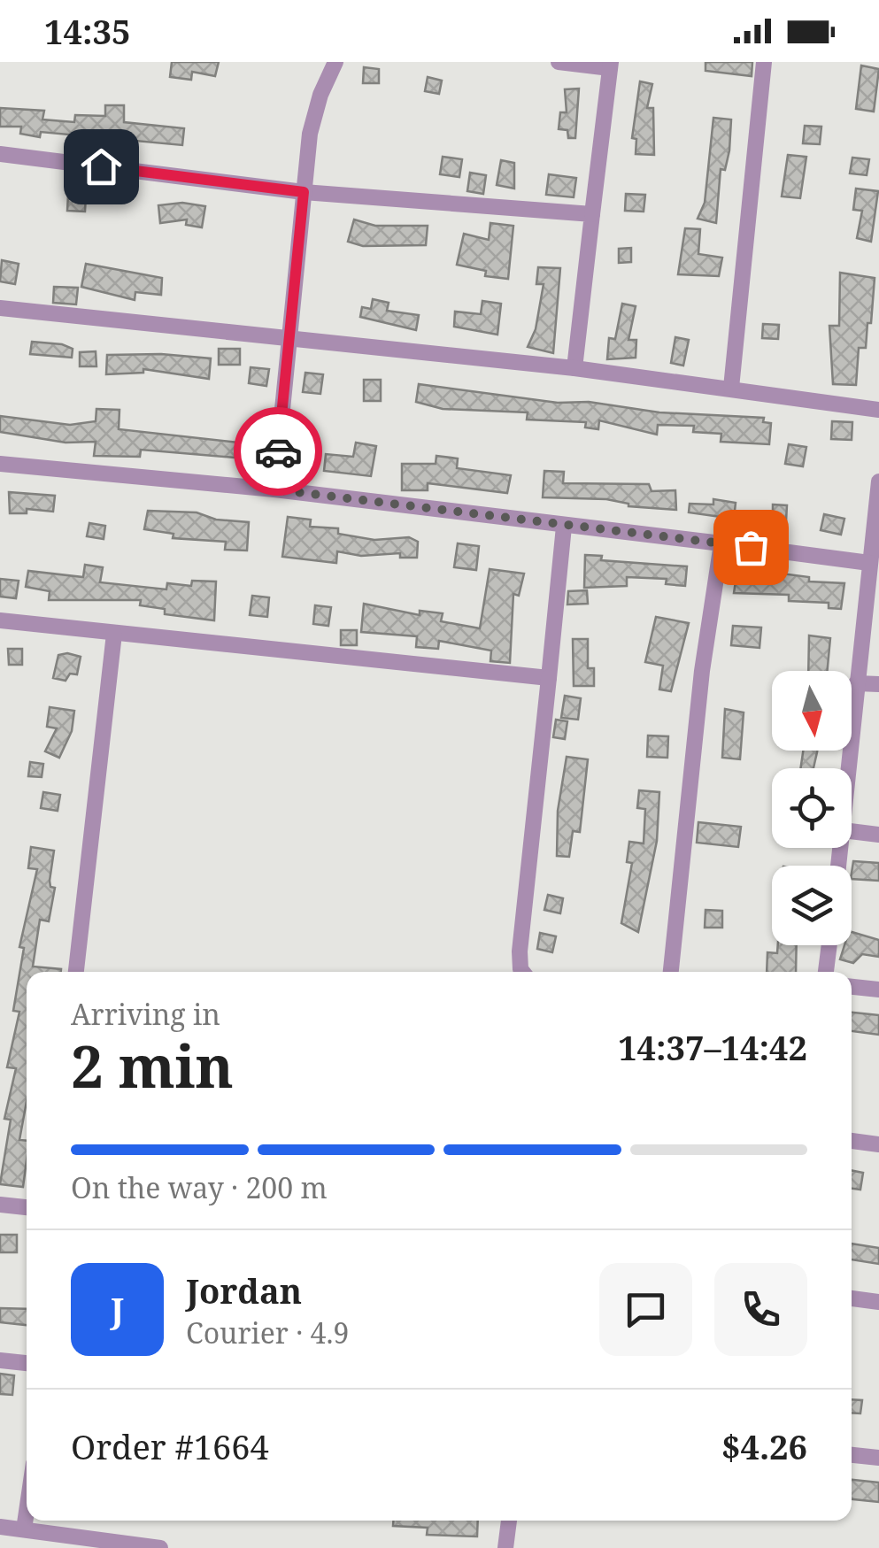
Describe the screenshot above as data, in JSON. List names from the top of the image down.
{
  "north": "bottom",
  "page": {
    "status": "14:35",
    "heading": ["2 min", "Arriving in", "14:37–14:42"],
    "panel": [
      "Jordan",
      "Courier · 4.9",
      "Order #1664",
      "$4.26"
    ],
    "bar": "On the way · 200 m",
    "round": "J"
  }
}
